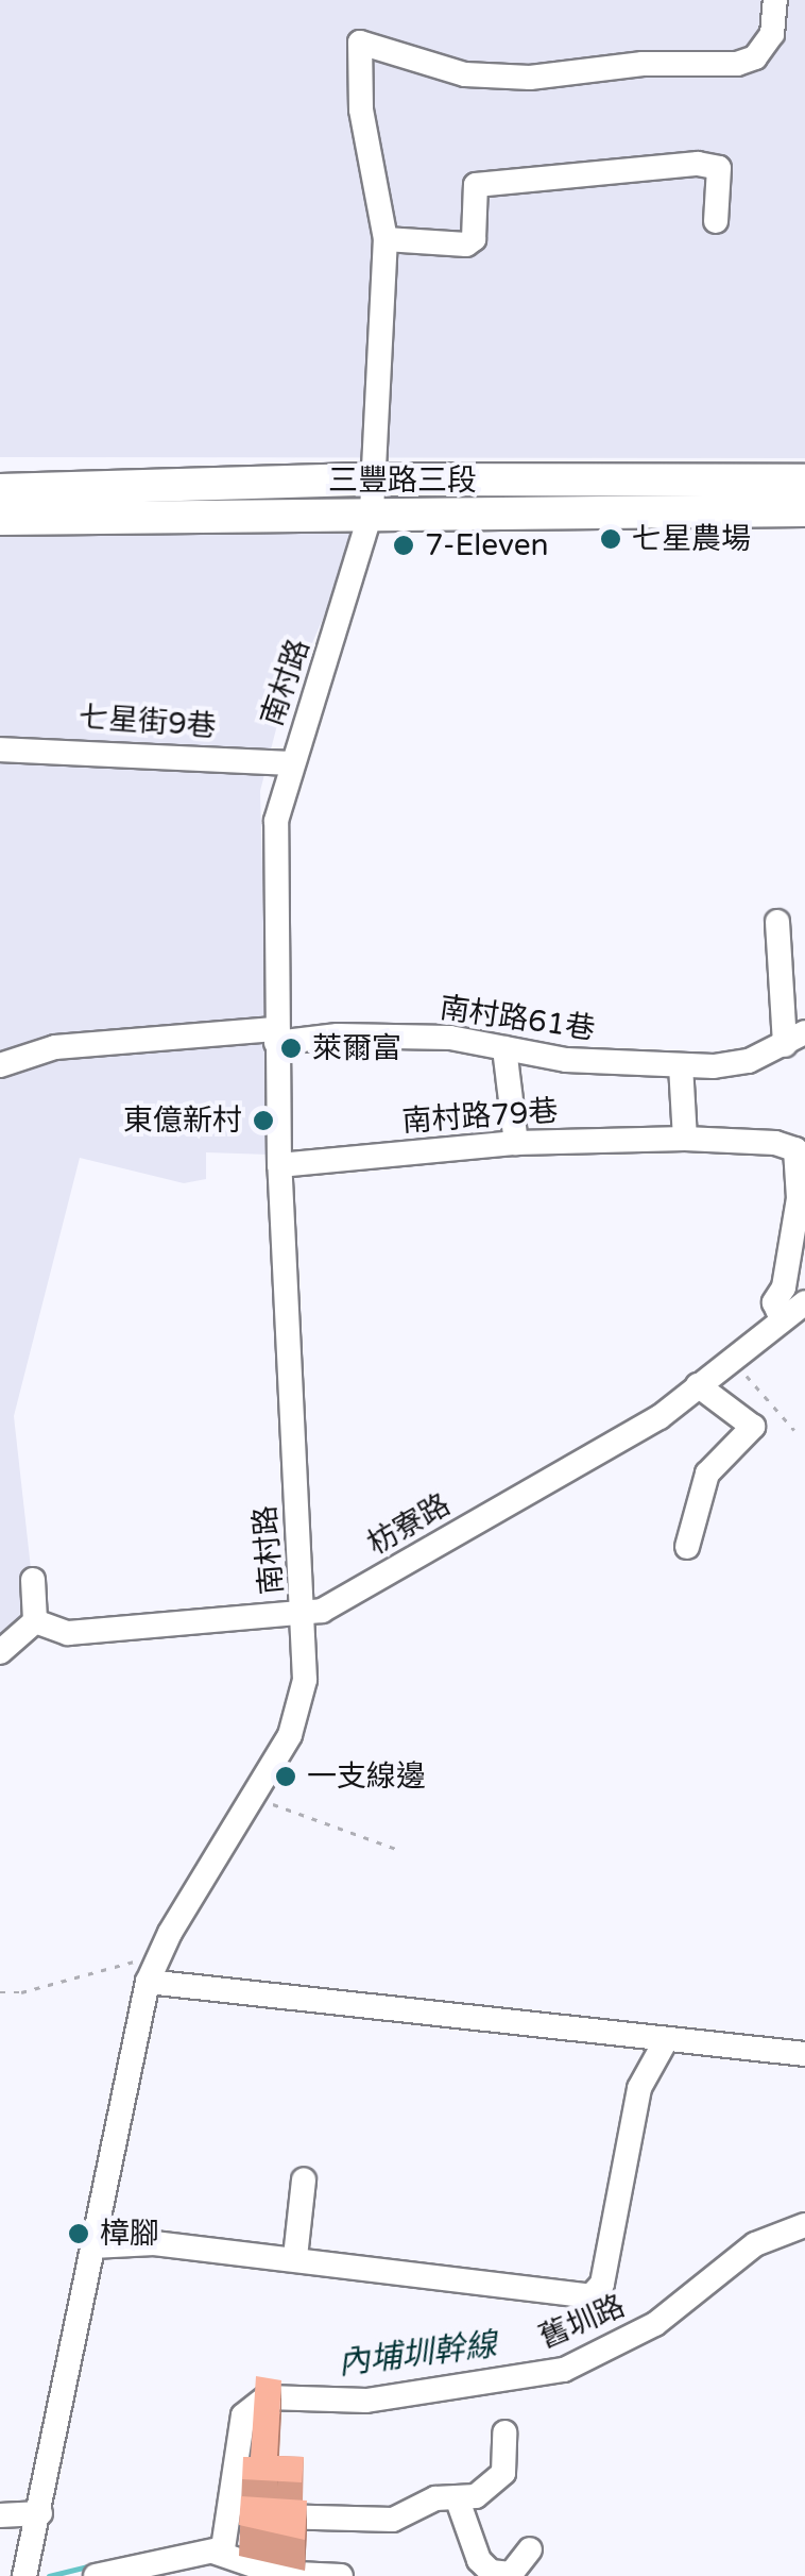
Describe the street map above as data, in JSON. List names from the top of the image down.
{
  "streets": {
    "main road": ["三豐路三段"],
    "street": [
      "南村路",
      "七星街9巷",
      "南村路61巷",
      "南村路79巷",
      "枋寮路",
      "舊圳路"
    ]
  },
  "crossings": [
    ["三豐路三段", "南村路"],
    ["南村路", "七星街9巷"],
    ["南村路", "南村路61巷"],
    ["南村路", "南村路79巷"],
    ["南村路", "枋寮路"],
    ["南村路", "舊圳路"],
    ["南村路79巷", "枋寮路"]
  ],
  "water": ["內埔圳幹線"],
  "places": [
    "七星農場",
    "7-Eleven",
    "萊爾富",
    "東億新村",
    "一支線邊",
    "樟腳"
  ]
}
